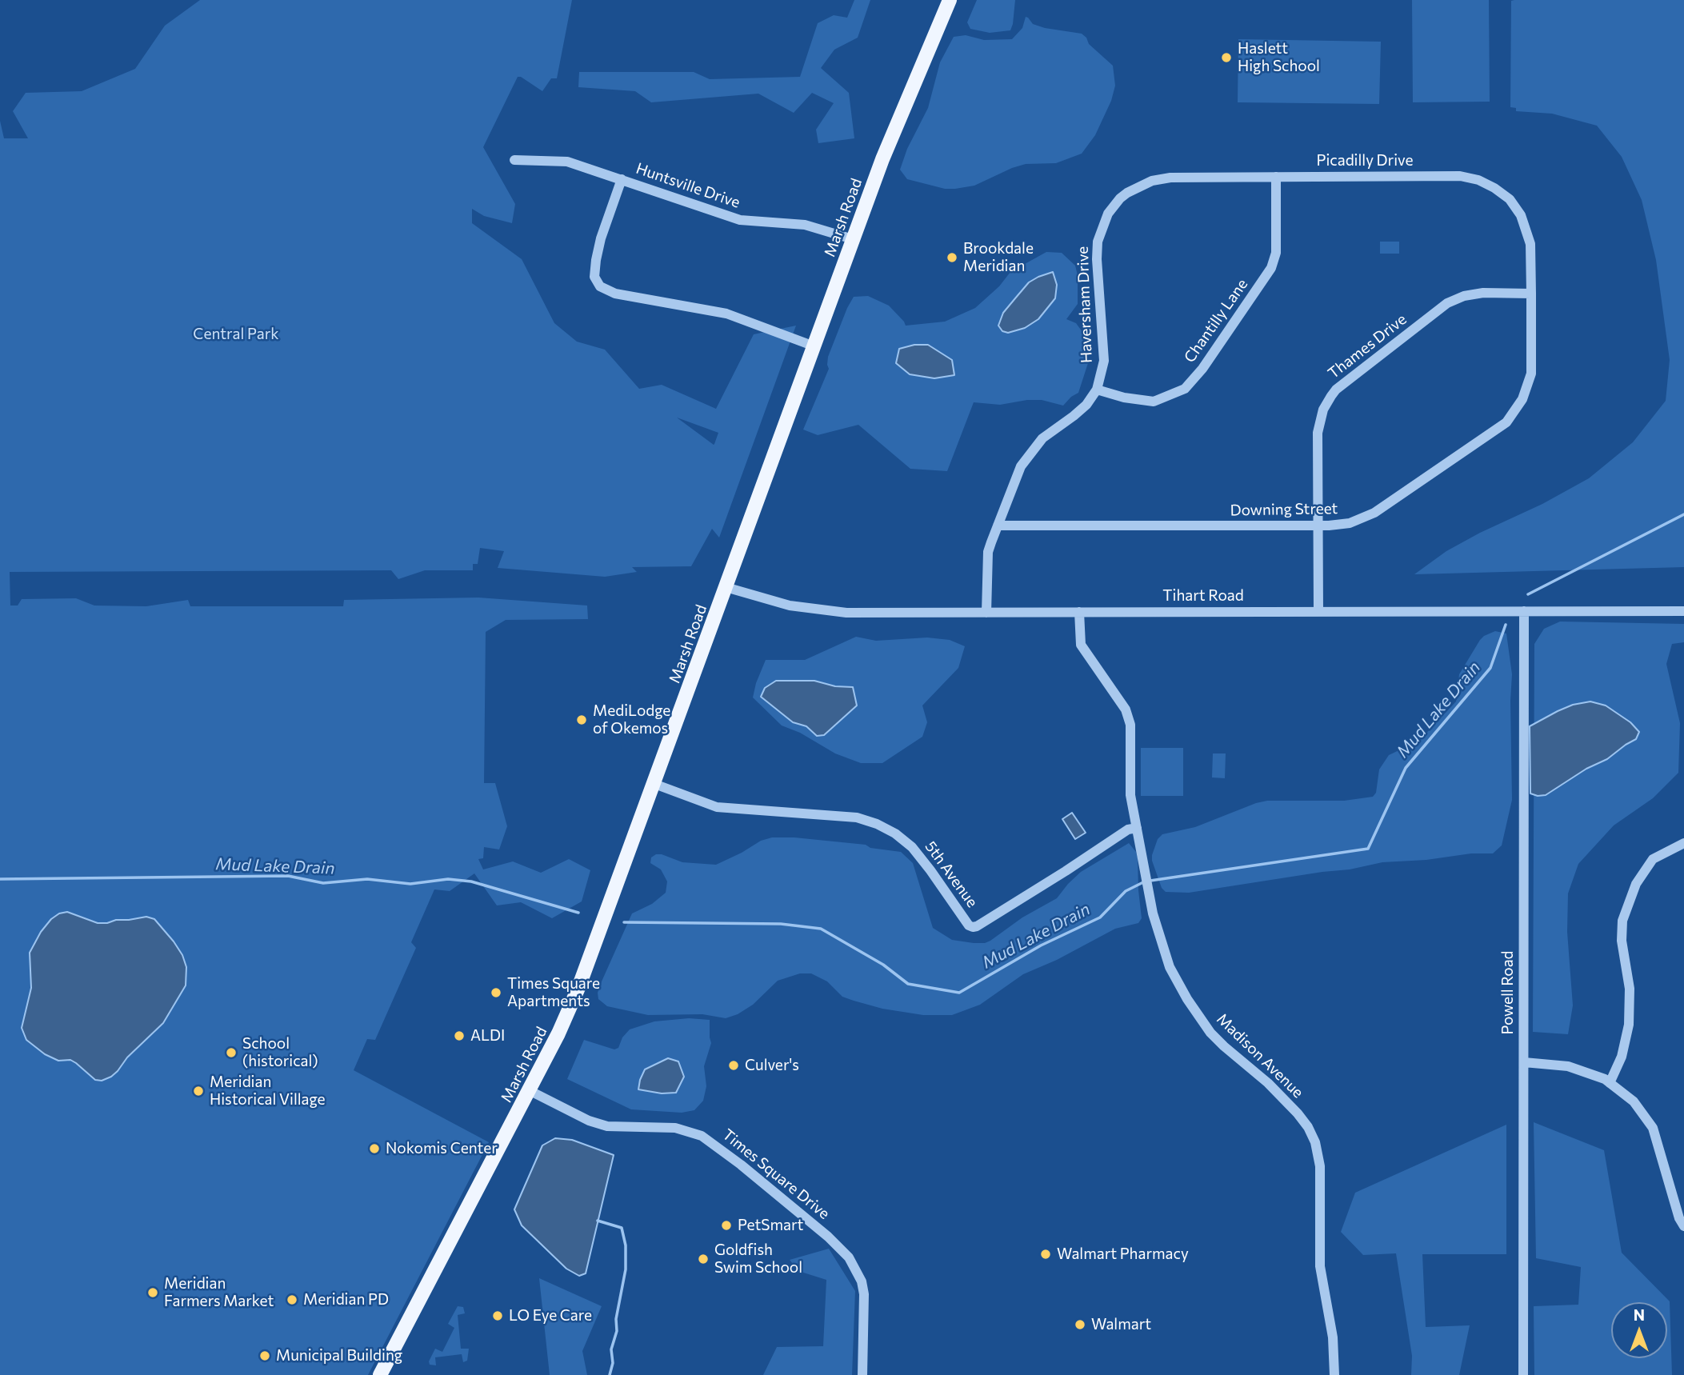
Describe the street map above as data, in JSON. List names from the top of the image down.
{
  "streets": {
    "main road": ["Marsh Road"],
    "street": [
      "Picadilly Drive",
      "Huntsville Drive",
      "Haversham Drive",
      "Chantilly Lane",
      "Thames Drive",
      "Downing Street",
      "Tihart Road",
      "5th Avenue",
      "Powell Road",
      "Madison Avenue",
      "Times Square Drive"
    ]
  },
  "crossings": [
    ["Picadilly Drive", "Haversham Drive"],
    ["Picadilly Drive", "Chantilly Lane"],
    ["Picadilly Drive", "Thames Drive"],
    ["Picadilly Drive", "Downing Street"],
    ["Huntsville Drive", "Marsh Road"],
    ["Marsh Road", "Tihart Road"],
    ["Marsh Road", "5th Avenue"],
    ["Marsh Road", "Times Square Drive"],
    ["Haversham Drive", "Chantilly Lane"],
    ["Haversham Drive", "Downing Street"],
    ["Haversham Drive", "Tihart Road"],
    ["Thames Drive", "Downing Street"],
    ["Thames Drive", "Tihart Road"],
    ["Tihart Road", "Powell Road"],
    ["Tihart Road", "Madison Avenue"],
    ["5th Avenue", "Madison Avenue"]
  ],
  "water": ["Mud Lake Drain"],
  "parks": ["Central Park"],
  "places": [
    "Haslett High School",
    "Brookdale Meridian",
    "MediLodge of Okemos",
    "Times Square Apartments",
    "ALDI",
    "School (historical)",
    "Culver's",
    "Meridian Historical Village",
    "Nokomis Center",
    "PetSmart",
    "Walmart Pharmacy",
    "Goldfish Swim School",
    "Meridian Farmers Market",
    "Meridian PD",
    "LO Eye Care",
    "Walmart",
    "Municipal Building"
  ],
  "north": "top"
}
